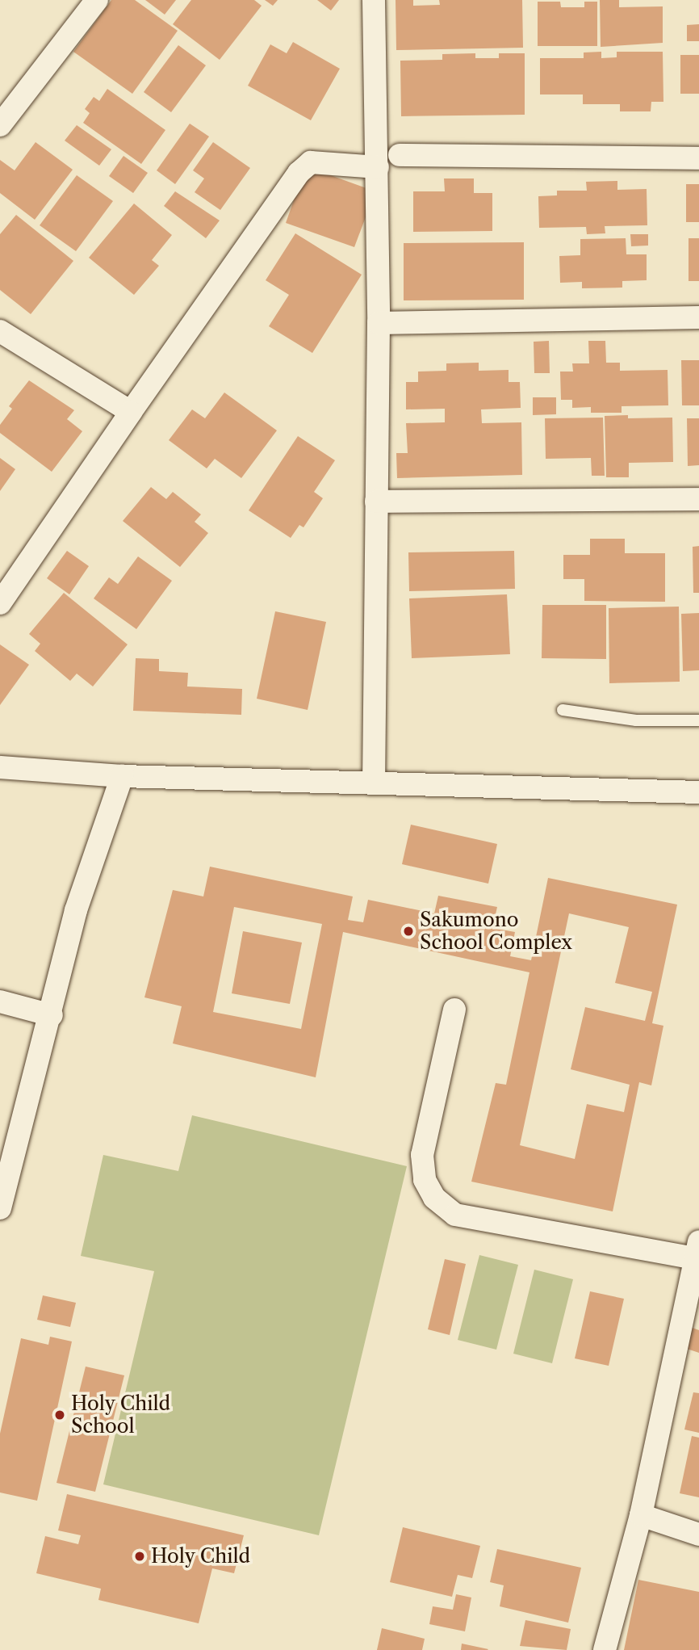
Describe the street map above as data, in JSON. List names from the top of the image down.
{
  "places": ["Sakumono School Complex", "Holy Child School", "Holy Child"]
}
